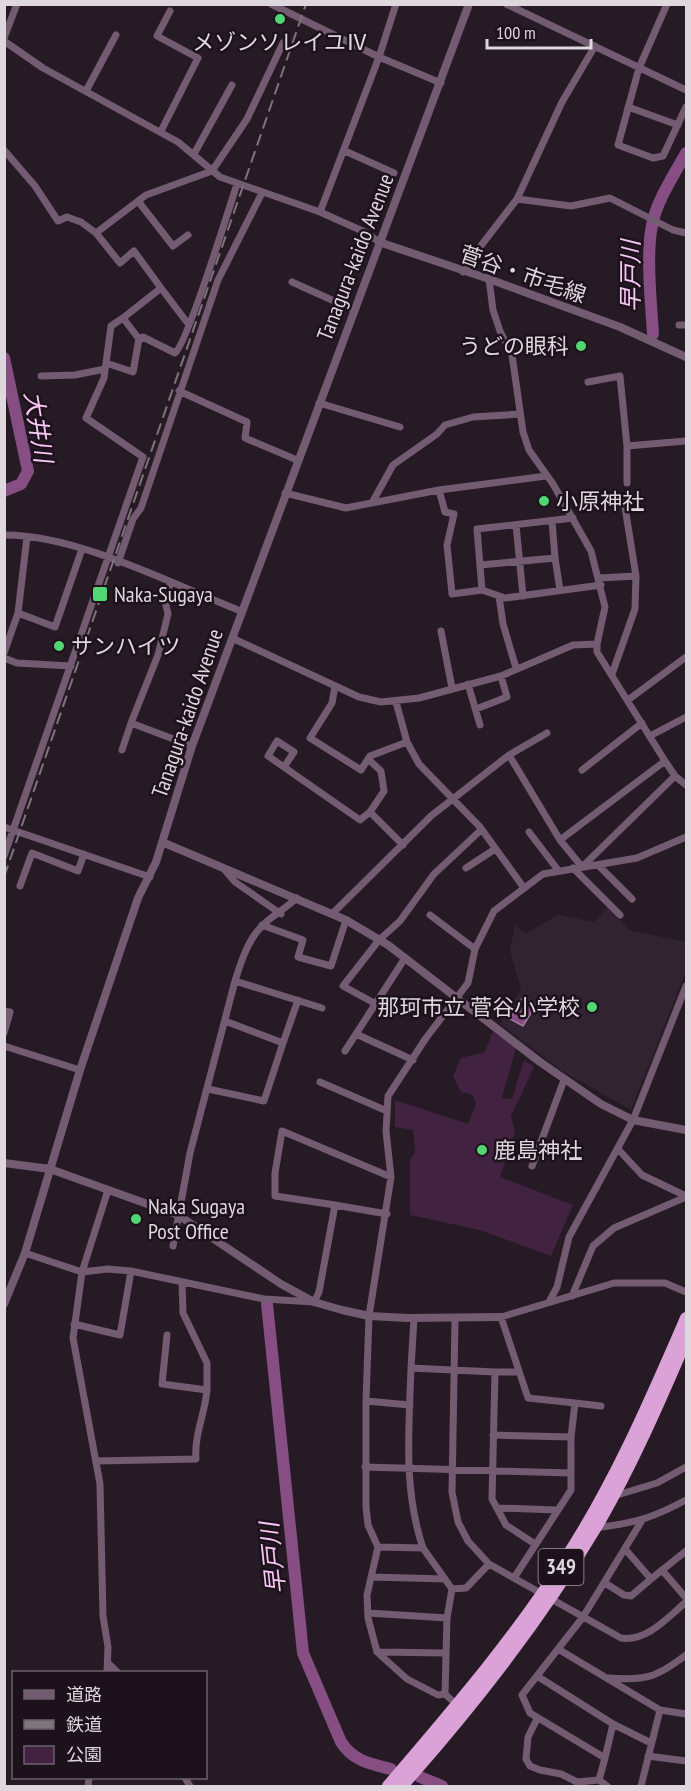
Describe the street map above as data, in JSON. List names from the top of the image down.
{
  "streets": {
    "highway": ["349"],
    "street": ["Tanagura-kaido Avenue", "菅谷・市毛線"]
  },
  "crossings": [
    ["Tanagura-kaido Avenue", "菅谷・市毛線"]
  ],
  "water": ["早戸川", "大井川"],
  "places": {
    "other": [
      "メゾンソレイユⅣ",
      "うどの眼科",
      "小原神社",
      "サンハイツ",
      "那珂市立 菅谷小学校",
      "鹿島神社",
      "Naka Sugaya Post Office"
    ],
    "transit": ["Naka-Sugaya"]
  },
  "legend": ["道路", "鉄道", "公園"],
  "scale_bar": "100 m"
}
